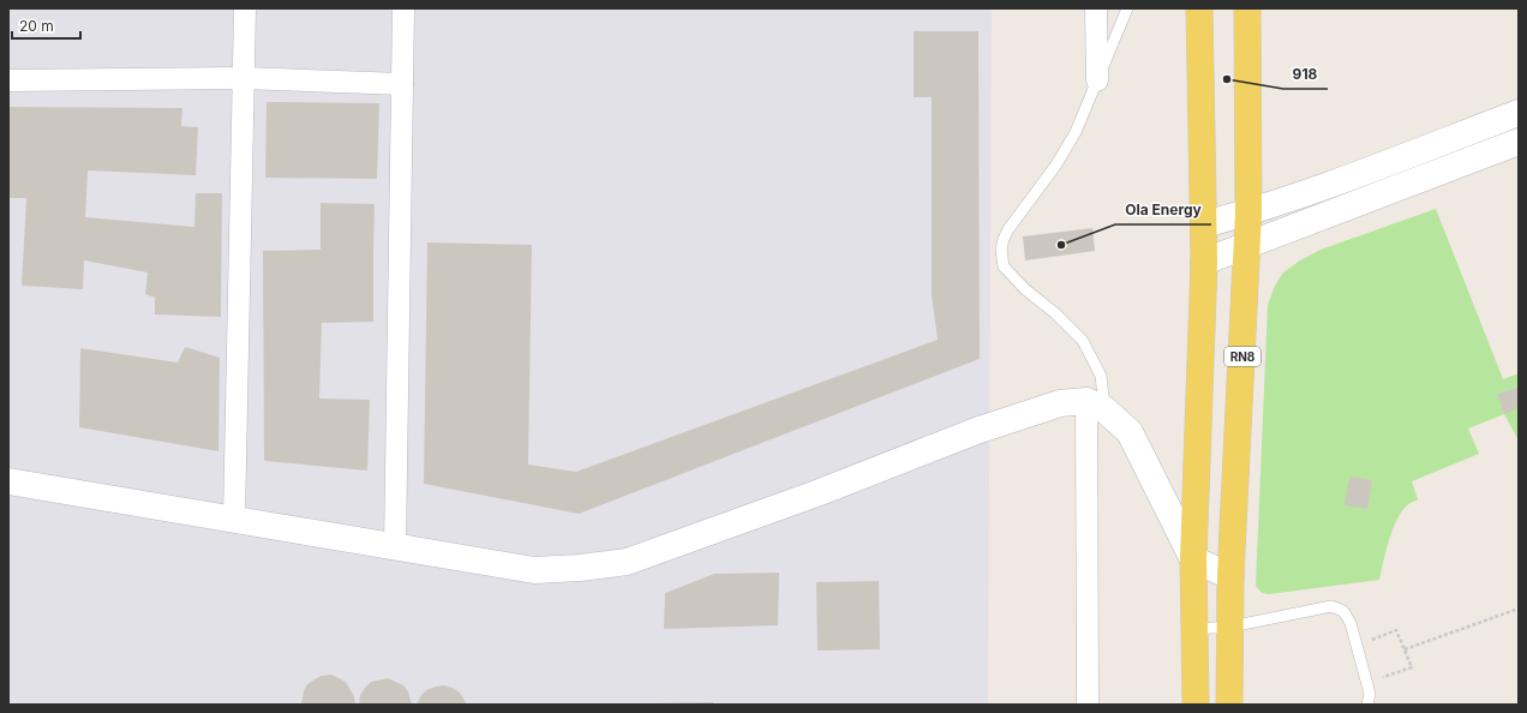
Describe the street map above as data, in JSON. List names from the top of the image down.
{
  "streets": {
    "main road": ["RN8"]
  },
  "places": ["918", "Ola Energy"],
  "scale_bar": "20 m"
}
